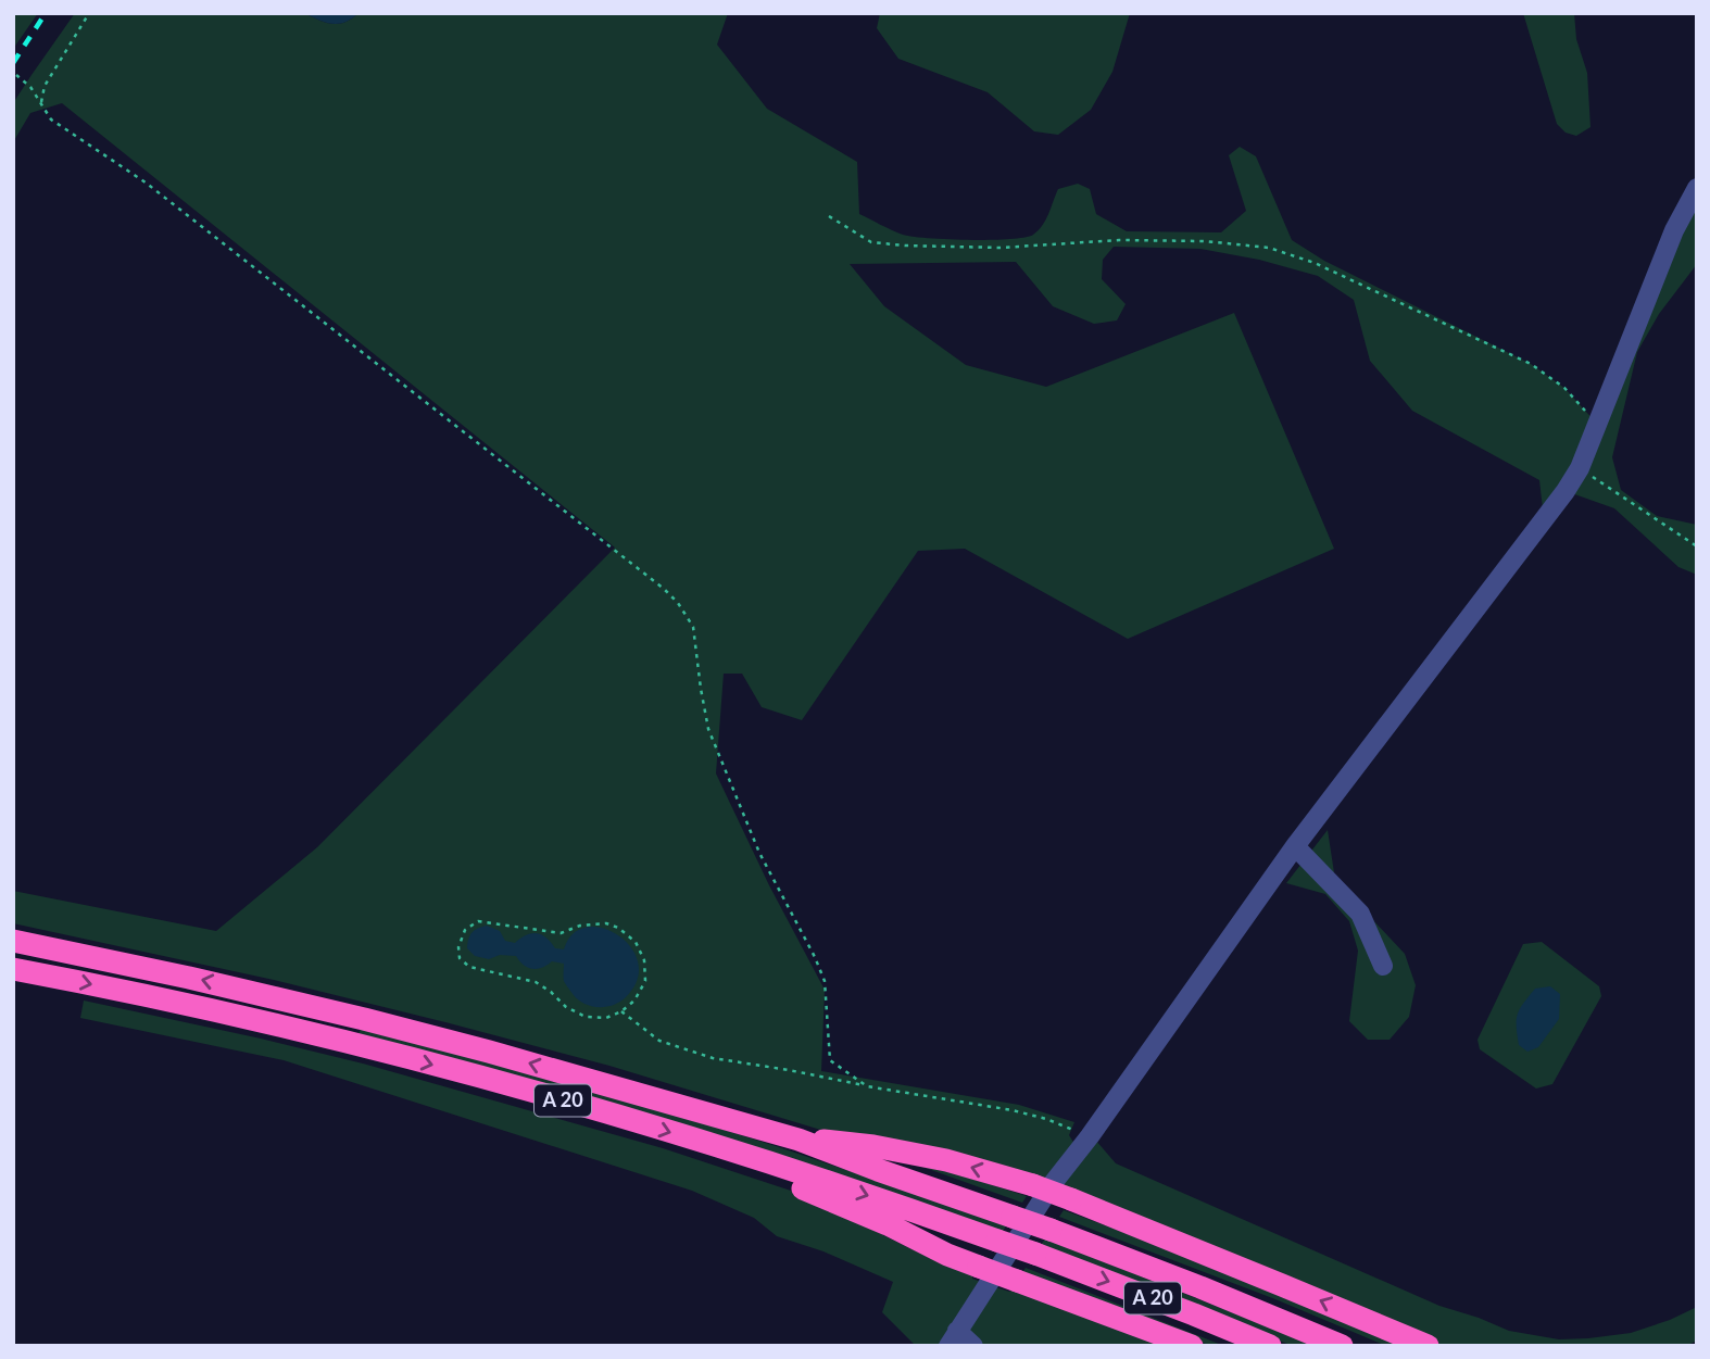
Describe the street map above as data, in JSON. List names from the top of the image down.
{
  "streets": {
    "highway": ["A 20"]
  }
}
